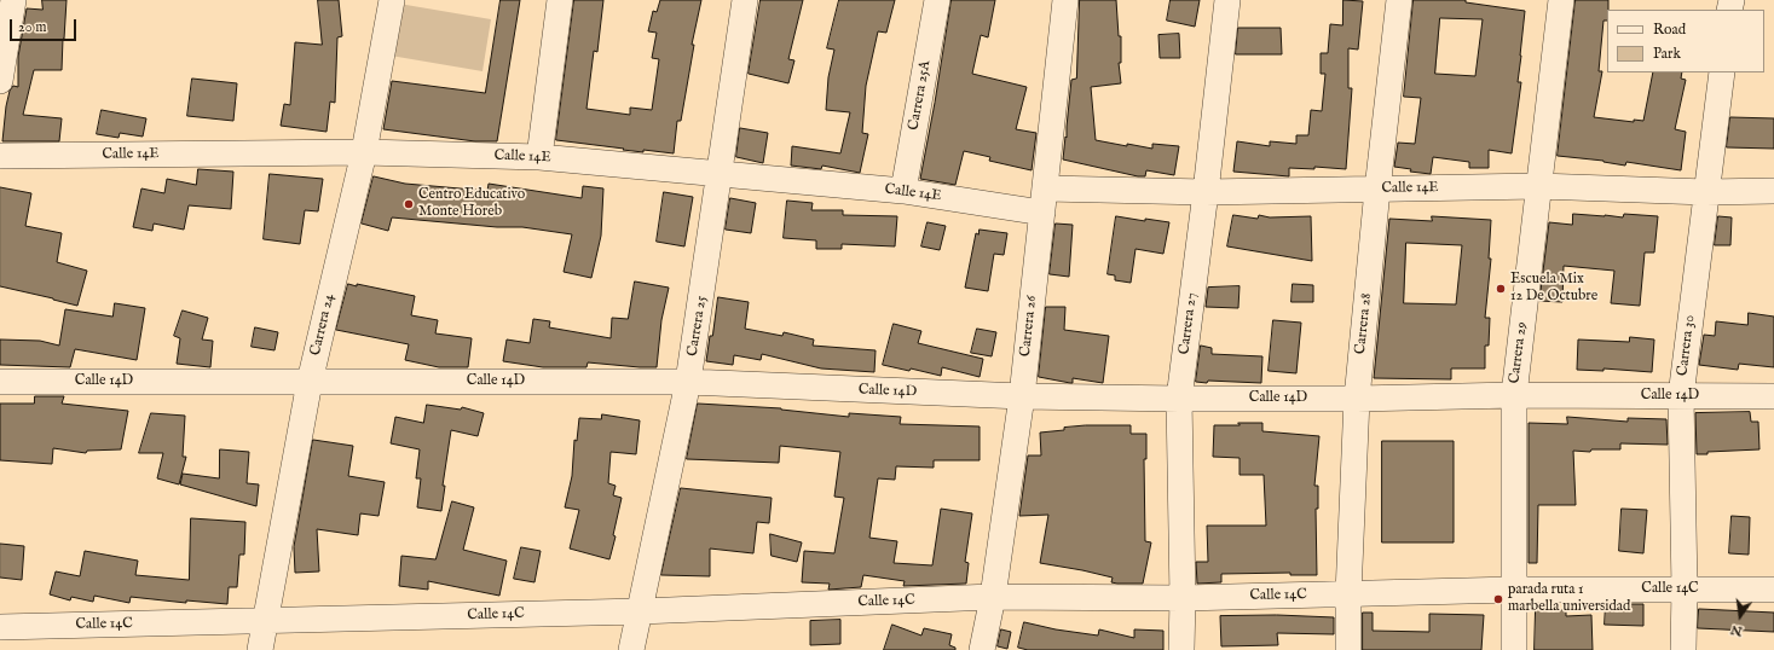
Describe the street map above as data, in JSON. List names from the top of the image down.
{
  "streets": {
    "street": [
      "Carrera 25A",
      "Calle 14E",
      "Carrera 27",
      "Carrera 28",
      "Carrera 24",
      "Carrera 25",
      "Carrera 26",
      "Carrera 30",
      "Carrera 29",
      "Calle 14D",
      "Calle 14C"
    ]
  },
  "crossings": [
    ["Carrera 25A", "Calle 14E"],
    ["Calle 14E", "Carrera 27"],
    ["Calle 14E", "Carrera 28"],
    ["Calle 14E", "Carrera 24"],
    ["Calle 14E", "Carrera 25"],
    ["Calle 14E", "Carrera 26"],
    ["Calle 14E", "Carrera 30"],
    ["Calle 14E", "Carrera 29"],
    ["Carrera 27", "Calle 14D"],
    ["Carrera 27", "Calle 14C"],
    ["Carrera 28", "Calle 14D"],
    ["Carrera 28", "Calle 14C"],
    ["Carrera 24", "Calle 14D"],
    ["Carrera 24", "Calle 14C"],
    ["Carrera 25", "Calle 14D"],
    ["Carrera 25", "Calle 14C"],
    ["Carrera 26", "Calle 14D"],
    ["Carrera 26", "Calle 14C"],
    ["Carrera 30", "Calle 14D"],
    ["Carrera 30", "Calle 14C"],
    ["Carrera 29", "Calle 14D"],
    ["Carrera 29", "Calle 14C"]
  ],
  "places": ["Centro Educativo Monte Horeb", "Escuela Mix 12 De Octubre", "parada ruta 1 marbella universidad"],
  "legend": ["Road", "Park"],
  "scale_bar": "20 m",
  "north": "bottom"
}
